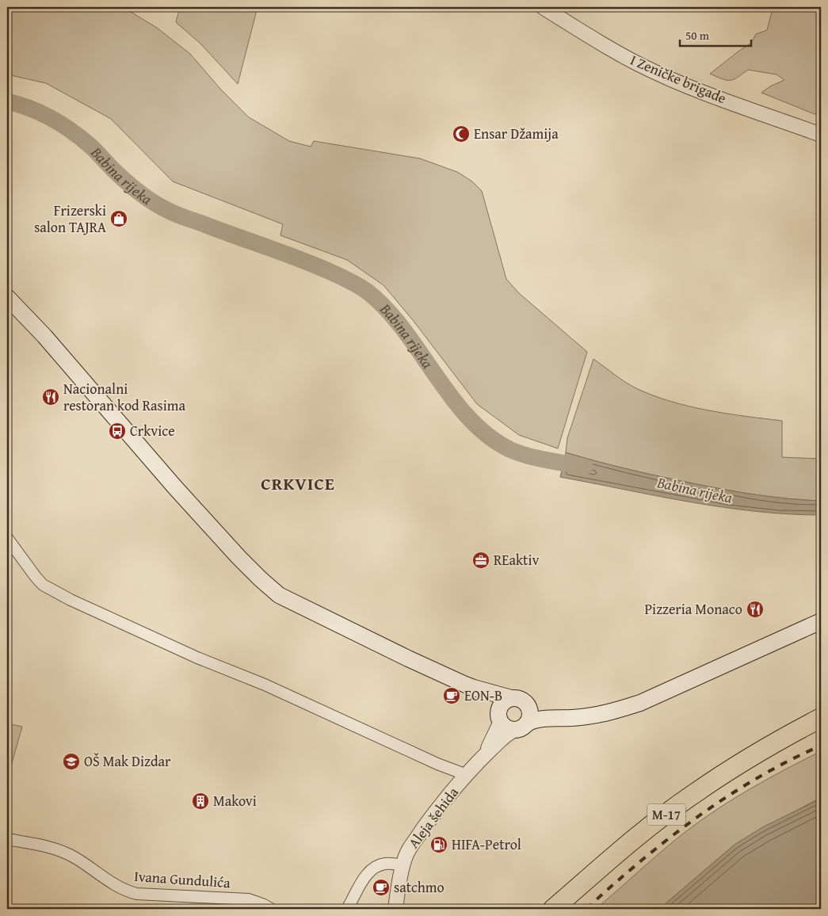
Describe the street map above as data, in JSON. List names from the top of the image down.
{
  "streets": {
    "highway": ["M-17"],
    "street": ["I Zeničke brigade", "Aleja šehida", "Ivana Gundulića"]
  },
  "districts": ["CRKVICE"],
  "water": ["Babina rijeka"],
  "places": {
    "mosque": ["Ensar Džamija"],
    "shop": ["Frizerski salon TAJRA"],
    "restaurant": ["Nacionalni restoran kod Rasima", "Pizzeria Monaco"],
    "bus stop": ["Crkvice"],
    "office": ["REaktiv"],
    "cafe": ["EON-B", "satchmo"],
    "school or university": ["OŠ Mak Dizdar"],
    "building": ["Makovi"],
    "fuel station": ["HIFA-Petrol"]
  },
  "scale_bar": "50 m"
}
